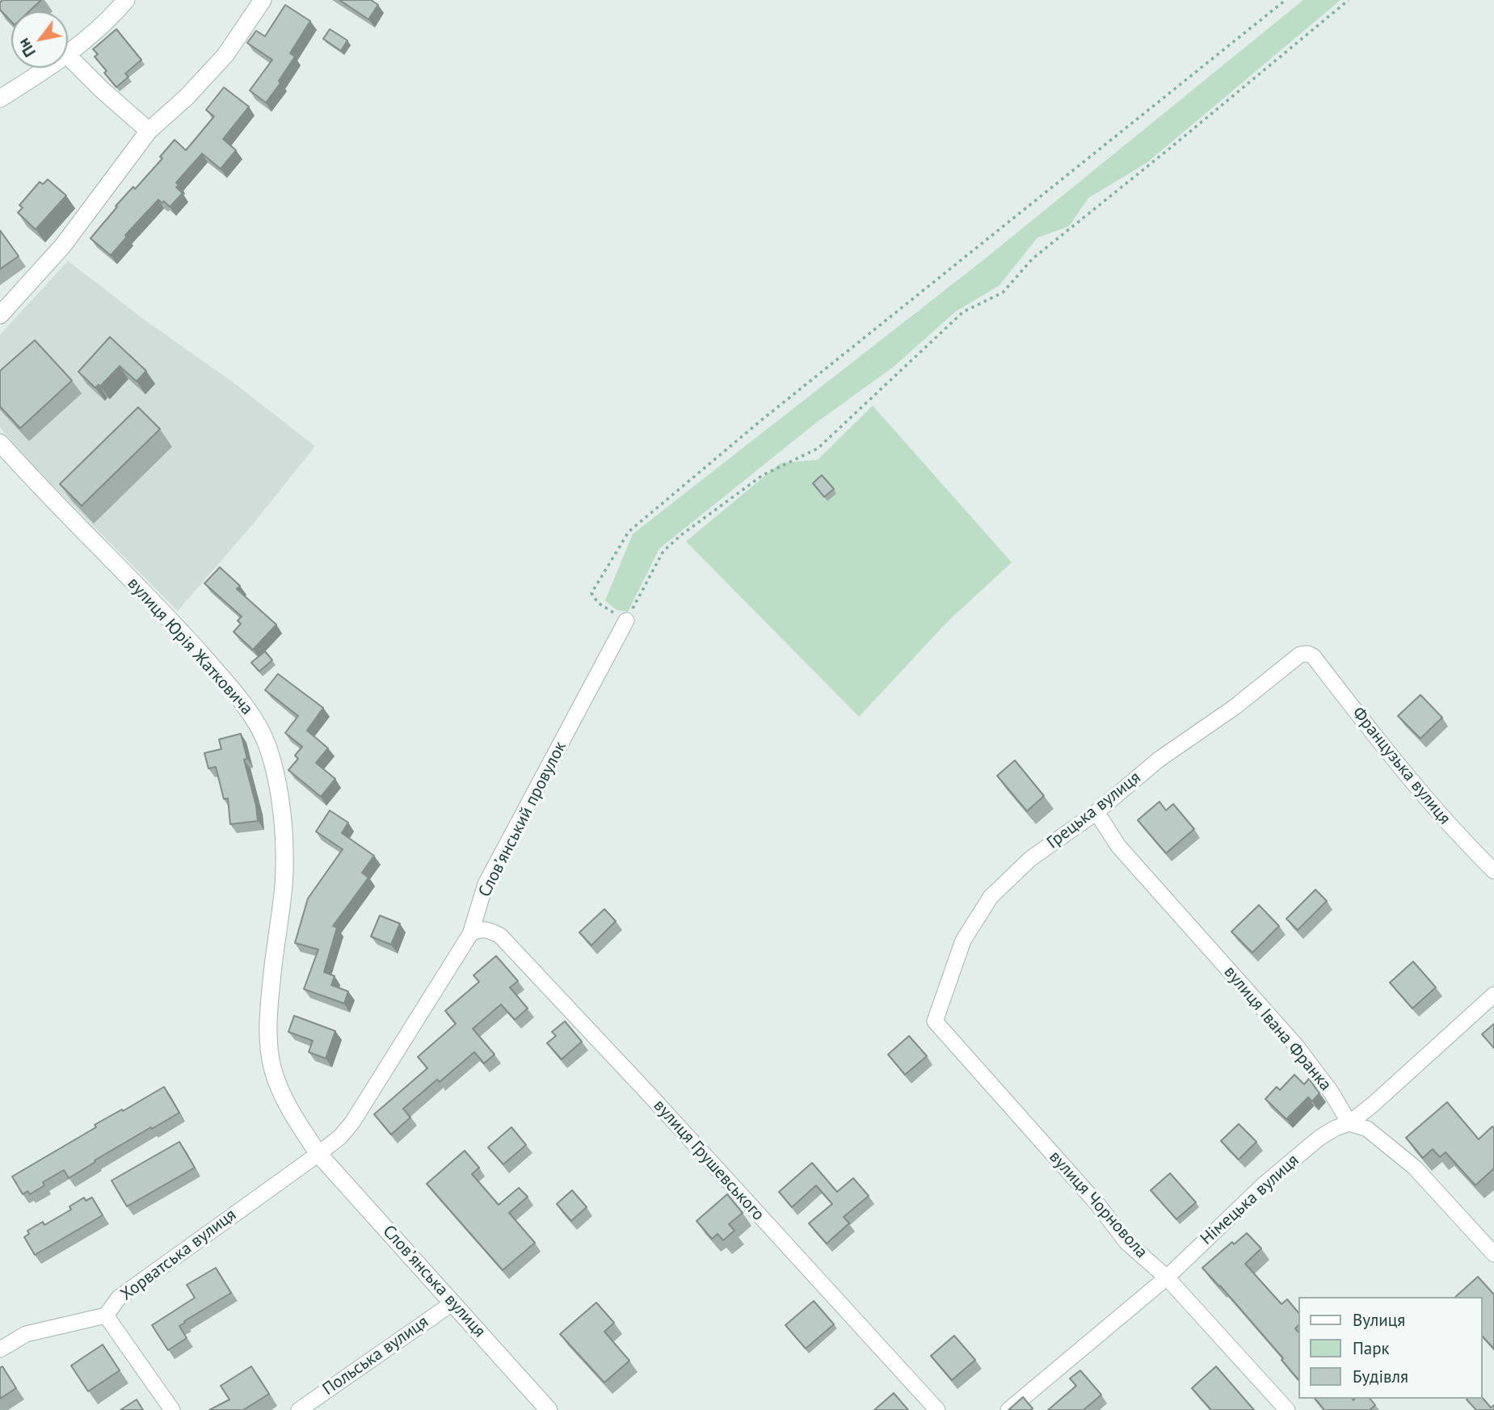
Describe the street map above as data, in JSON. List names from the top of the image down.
{
  "streets": {
    "street": [
      "вулиця Юрія Жатковича",
      "Французька вулиця",
      "Грецька вулиця",
      "Словʼянський провулок",
      "вулиця Івана Франка",
      "вулиця Грушевського",
      "Німецька вулиця",
      "вулиця Чорновола",
      "Хорватська вулиця",
      "Словʼянська вулиця",
      "Польська вулиця"
    ]
  },
  "crossings": [
    ["вулиця Юрія Жатковича", "Словʼянський провулок"],
    ["вулиця Юрія Жатковича", "Хорватська вулиця"],
    ["вулиця Юрія Жатковича", "Словʼянська вулиця"],
    ["Французька вулиця", "Грецька вулиця"],
    ["Грецька вулиця", "вулиця Івана Франка"],
    ["Грецька вулиця", "вулиця Чорновола"],
    ["Словʼянський провулок", "вулиця Грушевського"],
    ["Словʼянський провулок", "Хорватська вулиця"],
    ["Словʼянський провулок", "Словʼянська вулиця"],
    ["вулиця Івана Франка", "Німецька вулиця"],
    ["Німецька вулиця", "вулиця Чорновола"],
    ["Хорватська вулиця", "Словʼянська вулиця"],
    ["Словʼянська вулиця", "Польська вулиця"]
  ],
  "legend": ["Вулиця", "Парк", "Будівля"],
  "north": "bottom left"
}
